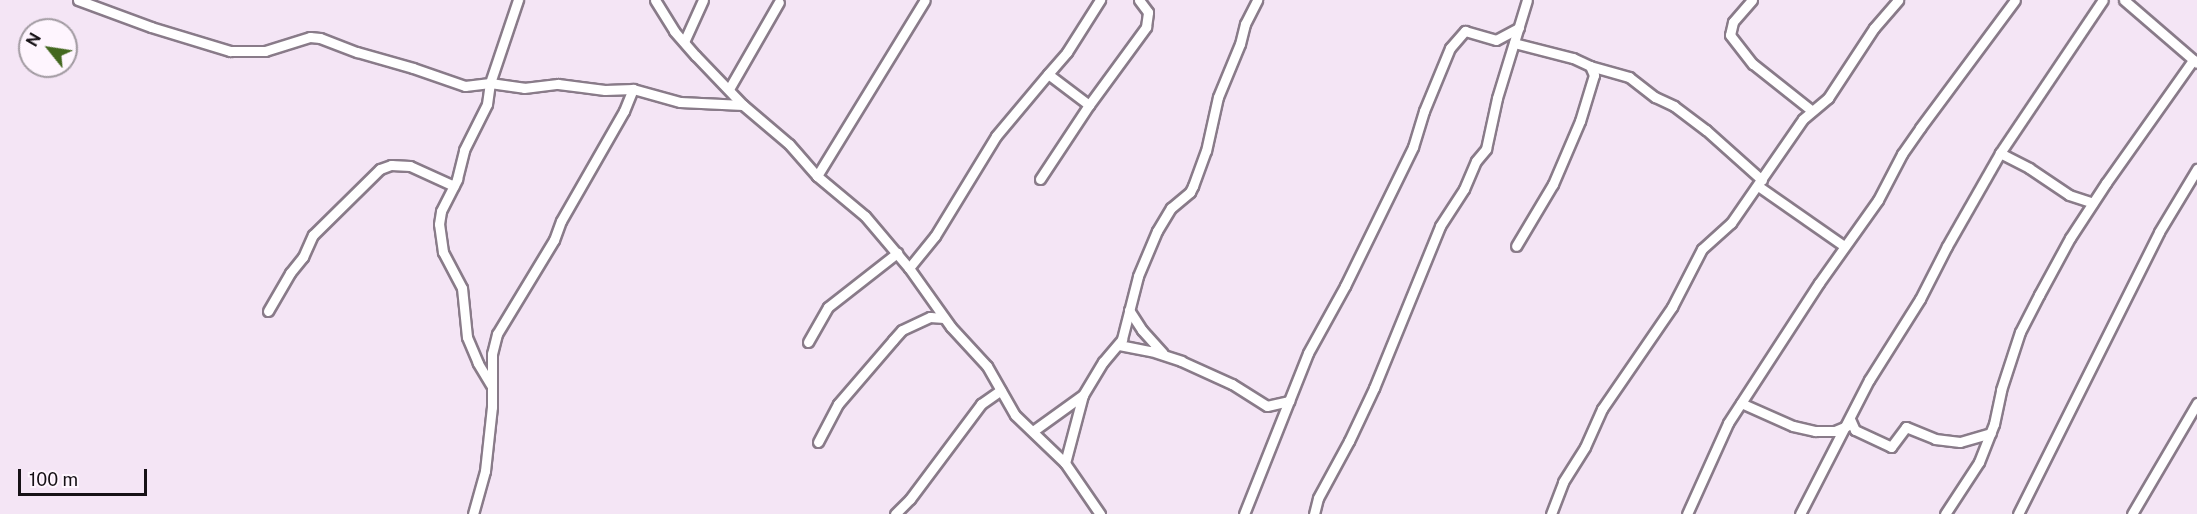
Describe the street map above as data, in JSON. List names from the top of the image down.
{
  "scale_bar": "100 m",
  "north": "top left"
}
